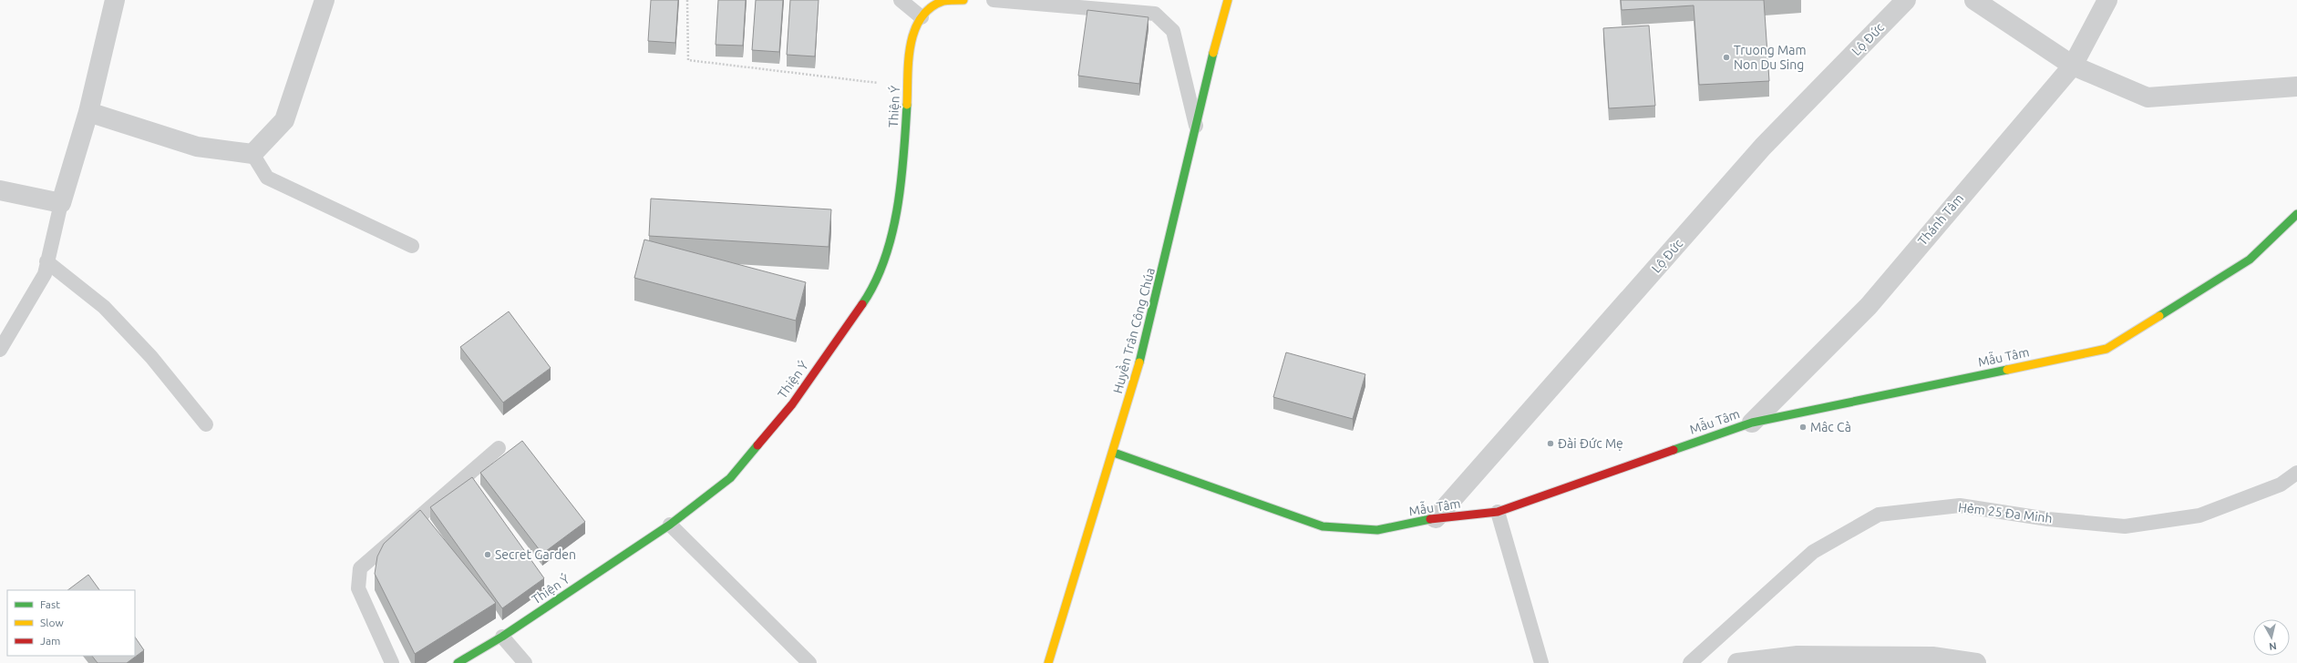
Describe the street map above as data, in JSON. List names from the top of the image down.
{
  "streets": {
    "street": [
      "Lộ Đức",
      "Thiện Ý",
      "Thánh Tâm",
      "Huyền Trân Công Chúa",
      "Mẫu Tâm"
    ],
    "lane": ["Hẻm 25 Đa Minh"]
  },
  "crossings": [
    ["Lộ Đức", "Mẫu Tâm"],
    ["Thánh Tâm", "Mẫu Tâm"],
    ["Huyền Trân Công Chúa", "Mẫu Tâm"]
  ],
  "places": [
    "Truong Mam Non Du Sing",
    "Mâc Cà",
    "Đài Đức Mẹ",
    "Secret Garden"
  ],
  "legend": ["Fast", "Slow", "Jam"],
  "north": "bottom"
}
